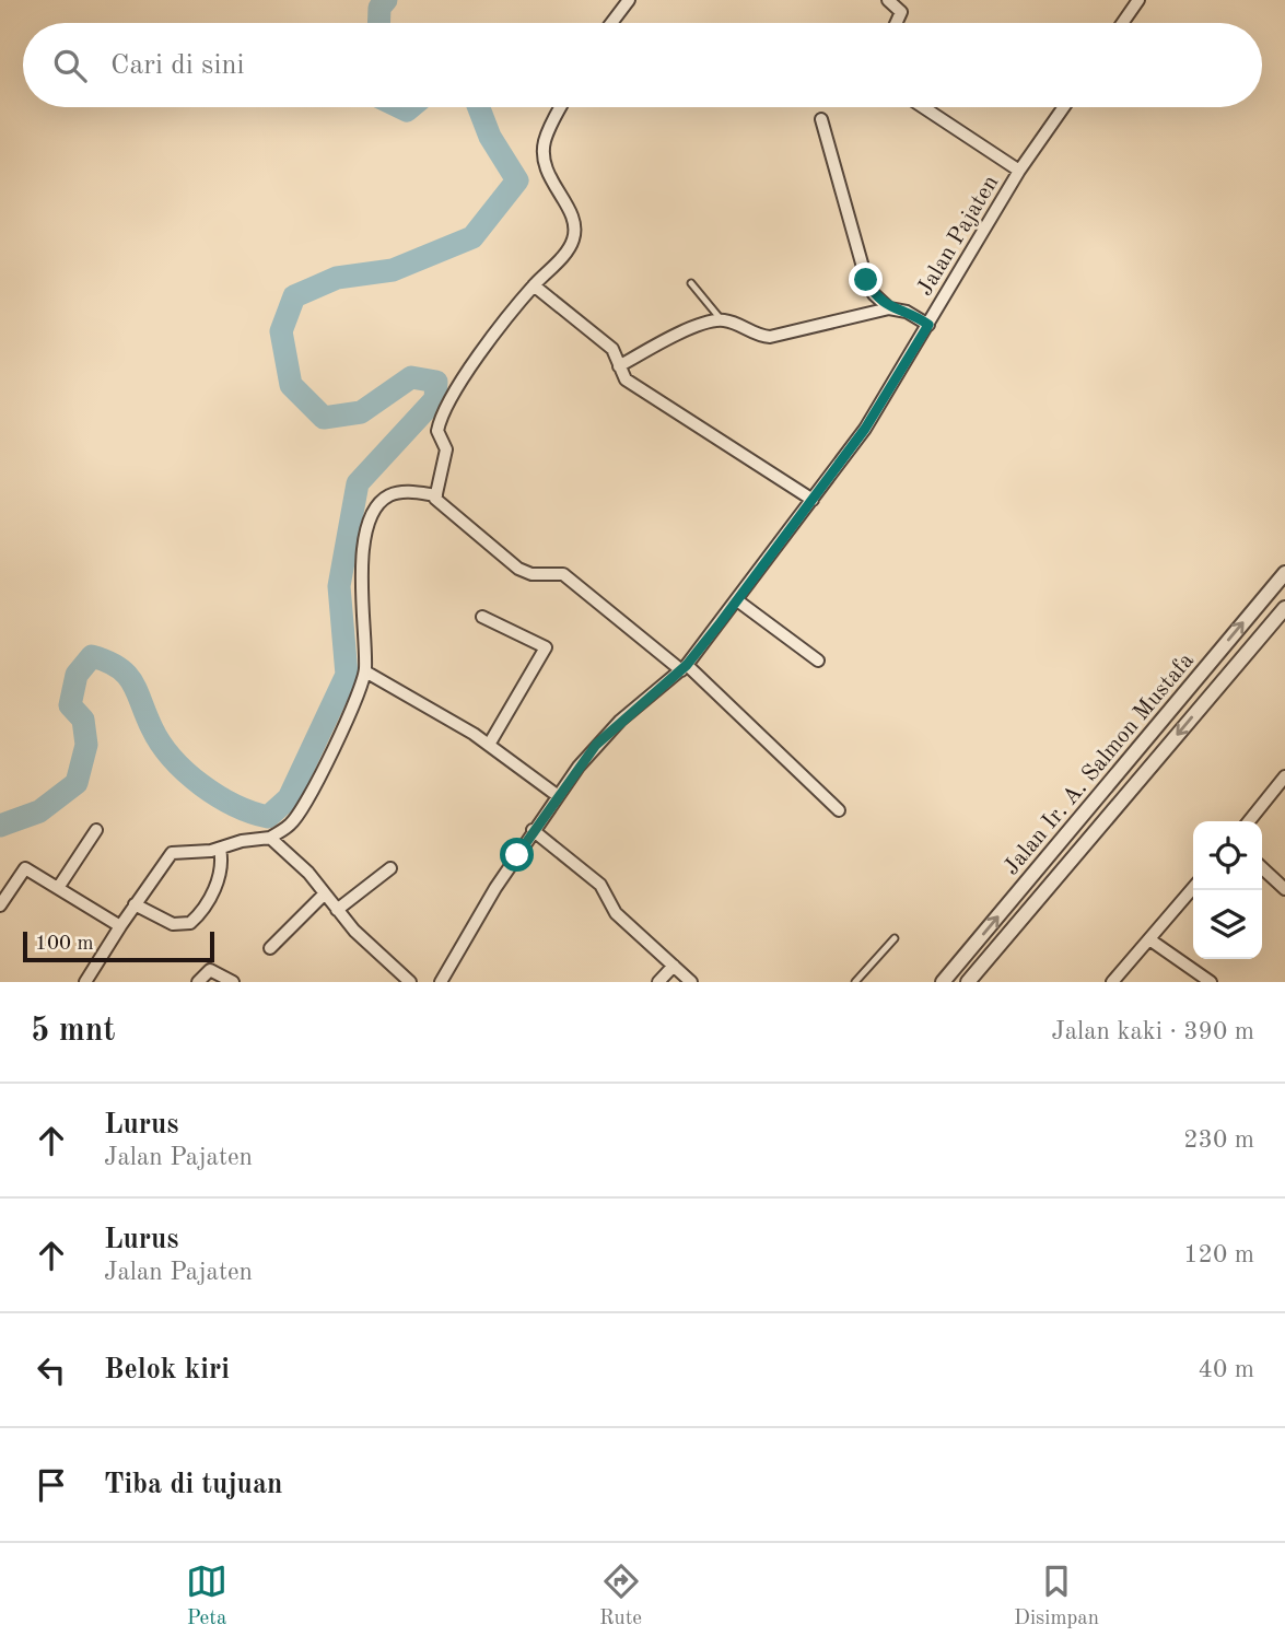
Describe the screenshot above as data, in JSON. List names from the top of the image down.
{
  "streets": {
    "street": ["Jalan Pajaten", "Jalan Ir. A. Salmon Mustafa"]
  },
  "scale_bar": "100 m",
  "page": {
    "search": "Cari di sini",
    "scale": "100 m",
    "heading": ["5 mnt", "Jalan kaki · 390 m"],
    "list": [
      ["Lurus", "Jalan Pajaten", "230 m"],
      ["Lurus", "Jalan Pajaten", "120 m"],
      ["Belok kiri", "40 m"],
      "Tiba di tujuan"
    ],
    "nav": ["Peta", "Rute", "Disimpan"]
  }
}
